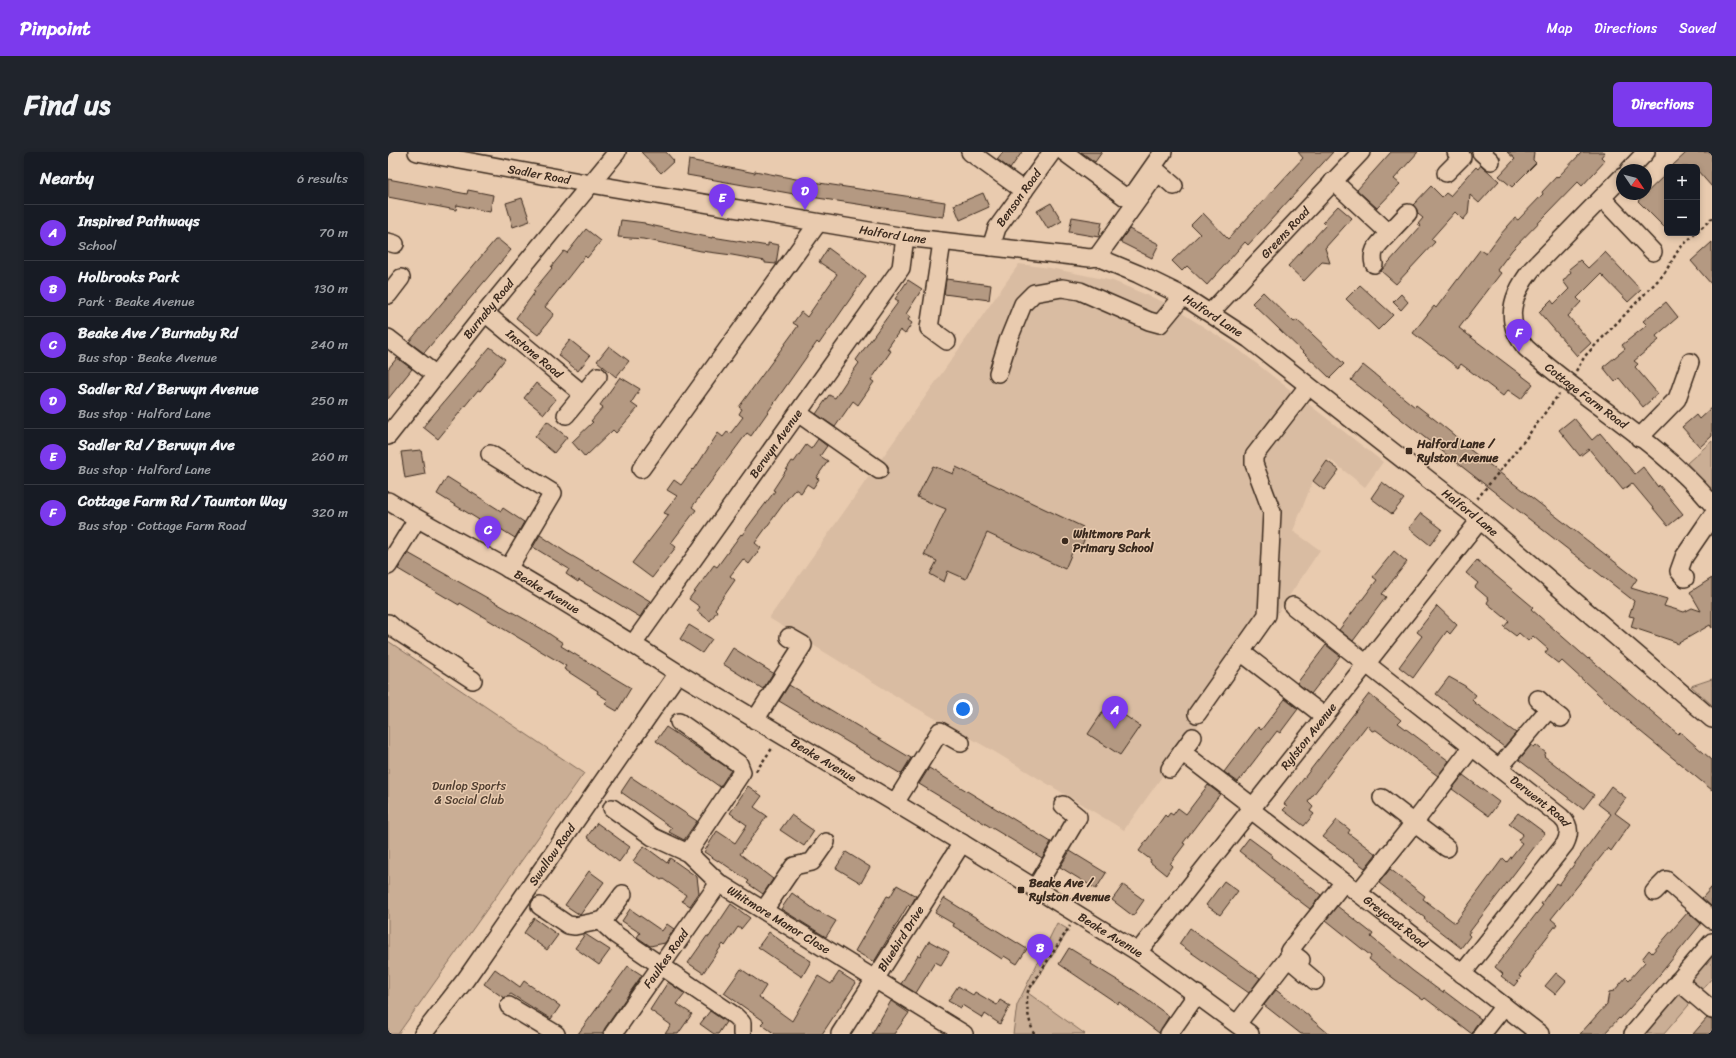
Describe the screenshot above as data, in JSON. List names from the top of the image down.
{
  "streets": {
    "street": [
      "Sadler Road",
      "Benson Road",
      "Greens Road",
      "Halford Lane",
      "Burnaby Road",
      "Instone Road",
      "Cottage Farm Road",
      "Berwyn Avenue",
      "Beake Avenue",
      "Rylston Avenue",
      "Derwent Road",
      "Swallow Road",
      "Whitmore Manor Close",
      "Greycoat Road",
      "Bluebird Drive",
      "Faulkes Road"
    ]
  },
  "crossings": [
    ["Sadler Road", "Halford Lane"],
    ["Sadler Road", "Burnaby Road"],
    ["Benson Road", "Halford Lane"],
    ["Greens Road", "Halford Lane"],
    ["Halford Lane", "Burnaby Road"],
    ["Halford Lane", "Berwyn Avenue"],
    ["Halford Lane", "Rylston Avenue"],
    ["Burnaby Road", "Instone Road"],
    ["Berwyn Avenue", "Beake Avenue"],
    ["Beake Avenue", "Rylston Avenue"],
    ["Beake Avenue", "Swallow Road"],
    ["Beake Avenue", "Bluebird Drive"],
    ["Rylston Avenue", "Derwent Road"],
    ["Rylston Avenue", "Greycoat Road"],
    ["Derwent Road", "Greycoat Road"],
    ["Whitmore Manor Close", "Bluebird Drive"],
    ["Whitmore Manor Close", "Faulkes Road"]
  ],
  "parks": ["Dunlop Sports & Social Club"],
  "places": {
    "transit": ["Halford Lane / Rylston Avenue", "Beake Ave / Rylston Avenue"],
    "other": ["Whitmore Park Primary School"]
  },
  "north": "bottom right",
  "page": {
    "header": "Pinpoint",
    "nav": ["Map", "Directions", "Saved"],
    "title": "Find us",
    "buttons": "Directions",
    "heading": ["Nearby", "6 results"],
    "map_buttons": ["+", "−"],
    "pins": [
      "D",
      "E",
      "F",
      "C",
      "A",
      "B"
    ],
    "list": [
      {
        "mark": "A",
        "name": "Inspired Pathways",
        "note": "School",
        "value": "70 m"
      },
      {
        "mark": "B",
        "name": "Holbrooks Park",
        "note": "Park · Beake Avenue",
        "value": "130 m"
      },
      {
        "mark": "C",
        "name": "Beake Ave / Burnaby Rd",
        "note": "Bus stop · Beake Avenue",
        "value": "240 m"
      },
      {
        "mark": "D",
        "name": "Sadler Rd / Berwyn Avenue",
        "note": "Bus stop · Halford Lane",
        "value": "250 m"
      },
      {
        "mark": "E",
        "name": "Sadler Rd / Berwyn Ave",
        "note": "Bus stop · Halford Lane",
        "value": "260 m"
      },
      {
        "mark": "F",
        "name": "Cottage Farm Rd / Taunton Way",
        "note": "Bus stop · Cottage Farm Road",
        "value": "320 m"
      }
    ]
  }
}
